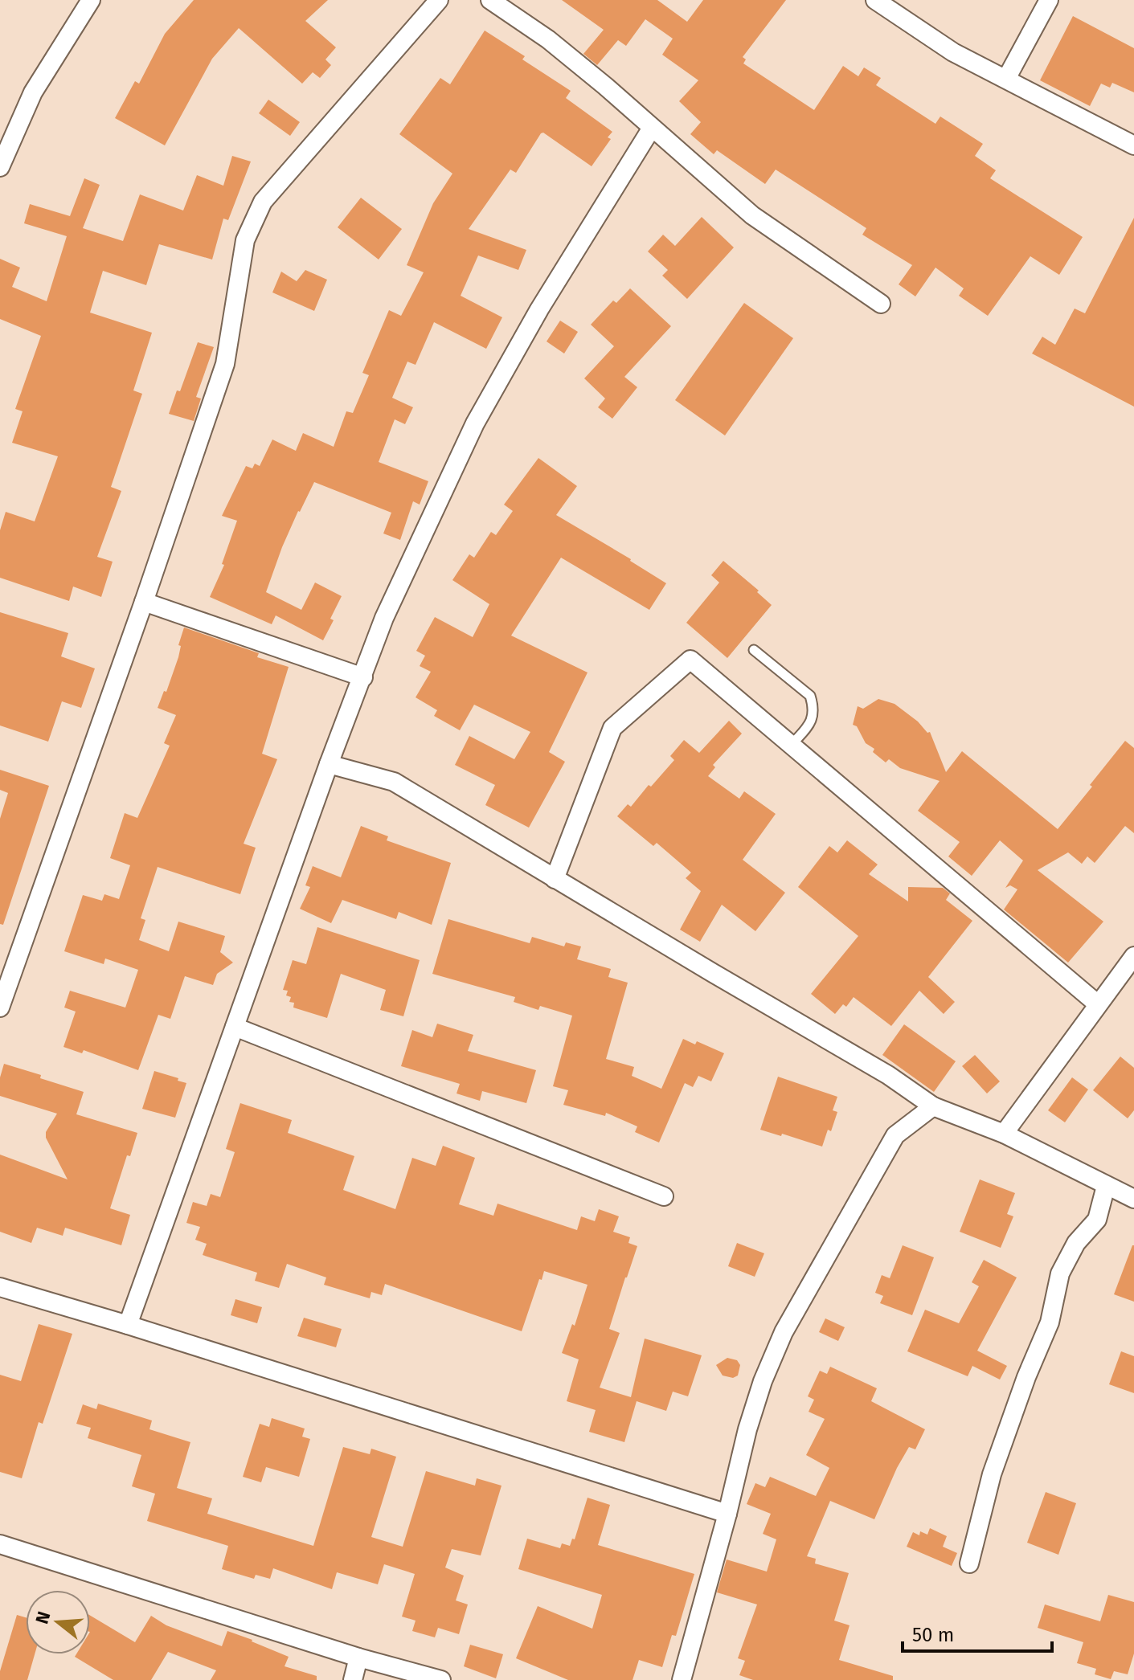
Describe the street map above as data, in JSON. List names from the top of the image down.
{
  "scale_bar": "50 m",
  "north": "left"
}
